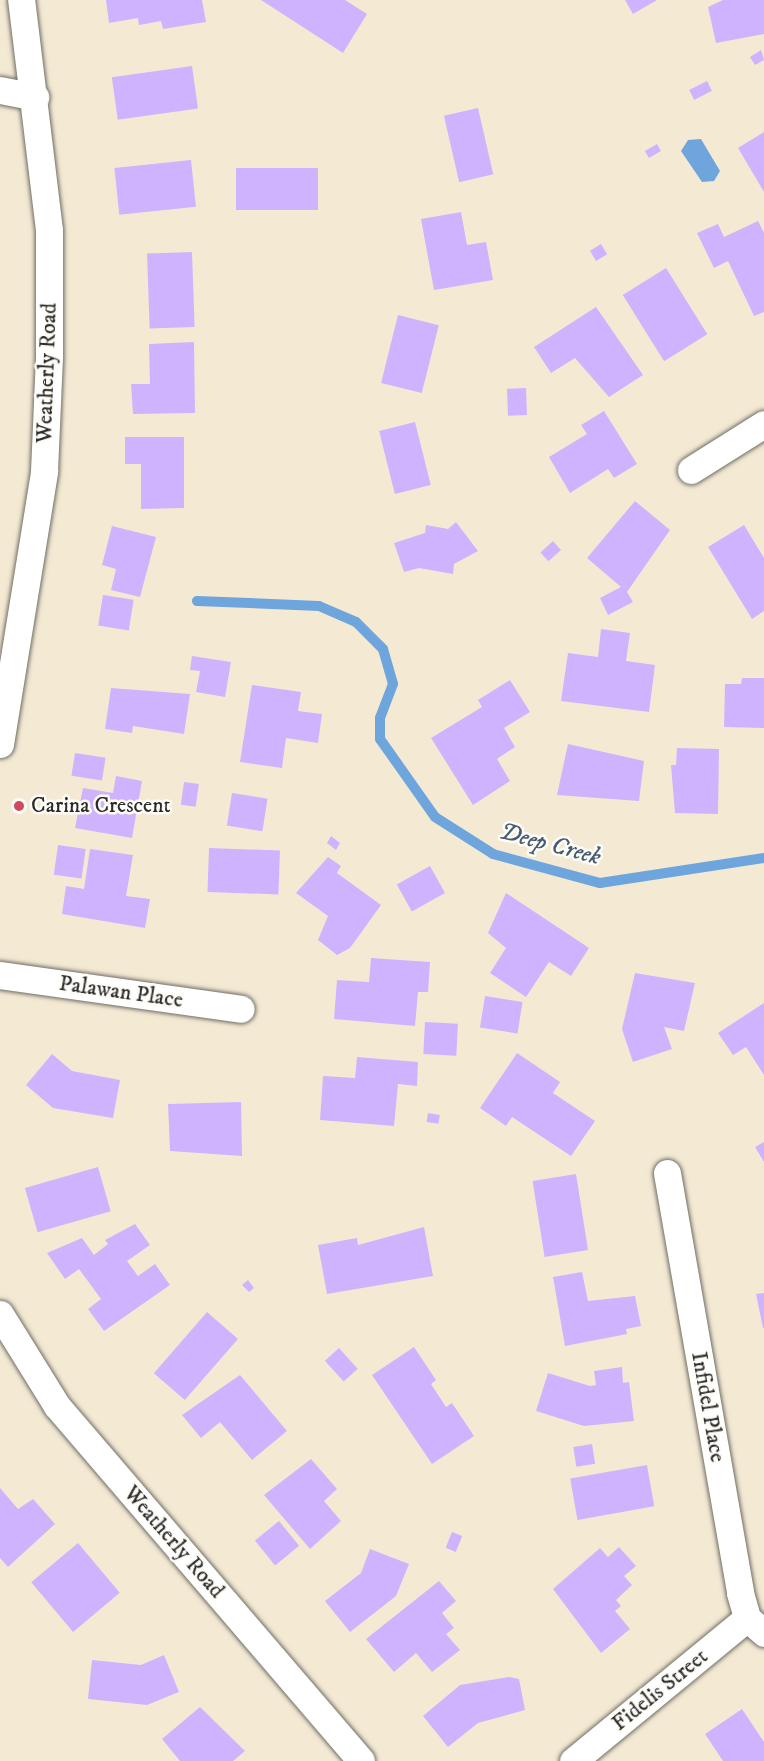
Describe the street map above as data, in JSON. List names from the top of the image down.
{
  "streets": {
    "street": [
      "Weatherly Road",
      "Palawan Place",
      "Infidel Place",
      "Fidelis Street"
    ]
  },
  "crossings": [
    ["Infidel Place", "Fidelis Street"]
  ],
  "water": ["Deep Creek"],
  "places": ["Carina Crescent"]
}
